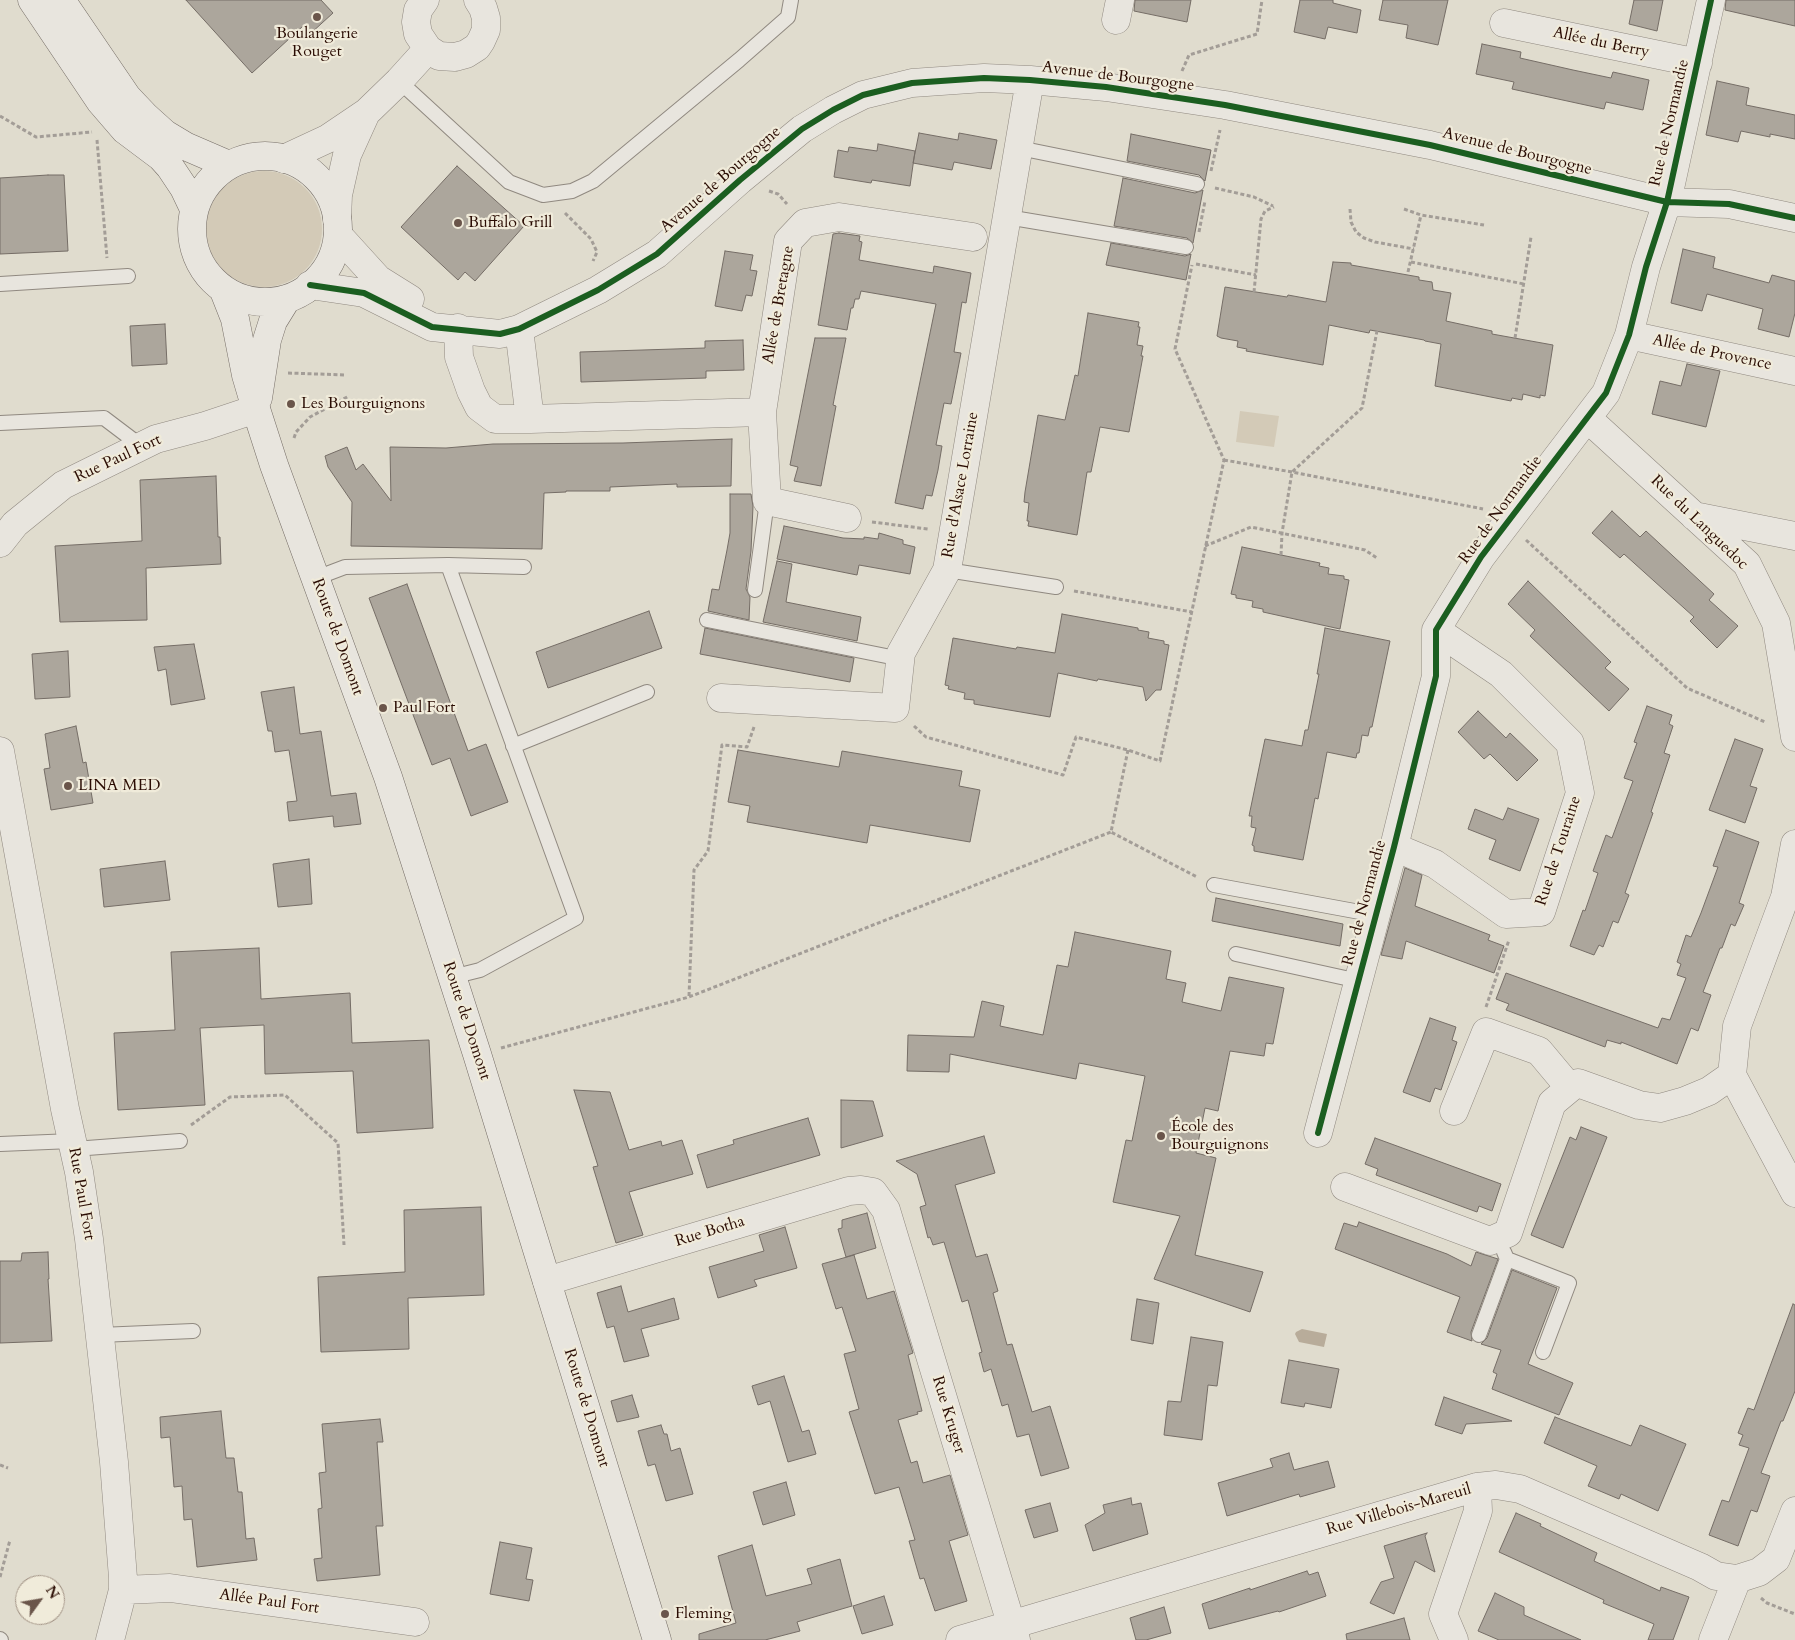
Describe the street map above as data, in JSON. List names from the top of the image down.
{
  "streets": {
    "street": [
      "Allée du Berry",
      "Avenue de Bourgogne",
      "Rue de Normandie",
      "Allée de Bretagne",
      "Allée de Provence",
      "Rue Paul Fort",
      "Rue d'Alsace Lorraine",
      "Rue du Languedoc",
      "Route de Domont",
      "Rue de Touraine",
      "Rue Botha",
      "Rue Kruger",
      "Rue Villebois-Mareuil",
      "Allée Paul Fort"
    ]
  },
  "crossings": [
    ["Allée du Berry", "Rue de Normandie"],
    ["Avenue de Bourgogne", "Rue de Normandie"],
    ["Avenue de Bourgogne", "Rue d'Alsace Lorraine"],
    ["Avenue de Bourgogne", "Route de Domont"],
    ["Rue de Normandie", "Allée de Provence"],
    ["Rue de Normandie", "Rue du Languedoc"],
    ["Rue de Normandie", "Rue de Touraine"],
    ["Rue Paul Fort", "Route de Domont"],
    ["Rue Paul Fort", "Allée Paul Fort"],
    ["Route de Domont", "Rue Botha"],
    ["Rue Botha", "Rue Kruger"],
    ["Rue Kruger", "Rue Villebois-Mareuil"]
  ],
  "places": [
    "Boulangerie Rouget",
    "Buffalo Grill",
    "Les Bourguignons",
    "Paul Fort",
    "LINA MED",
    "École des Bourguignons",
    "Fleming"
  ],
  "north": "top right"
}
